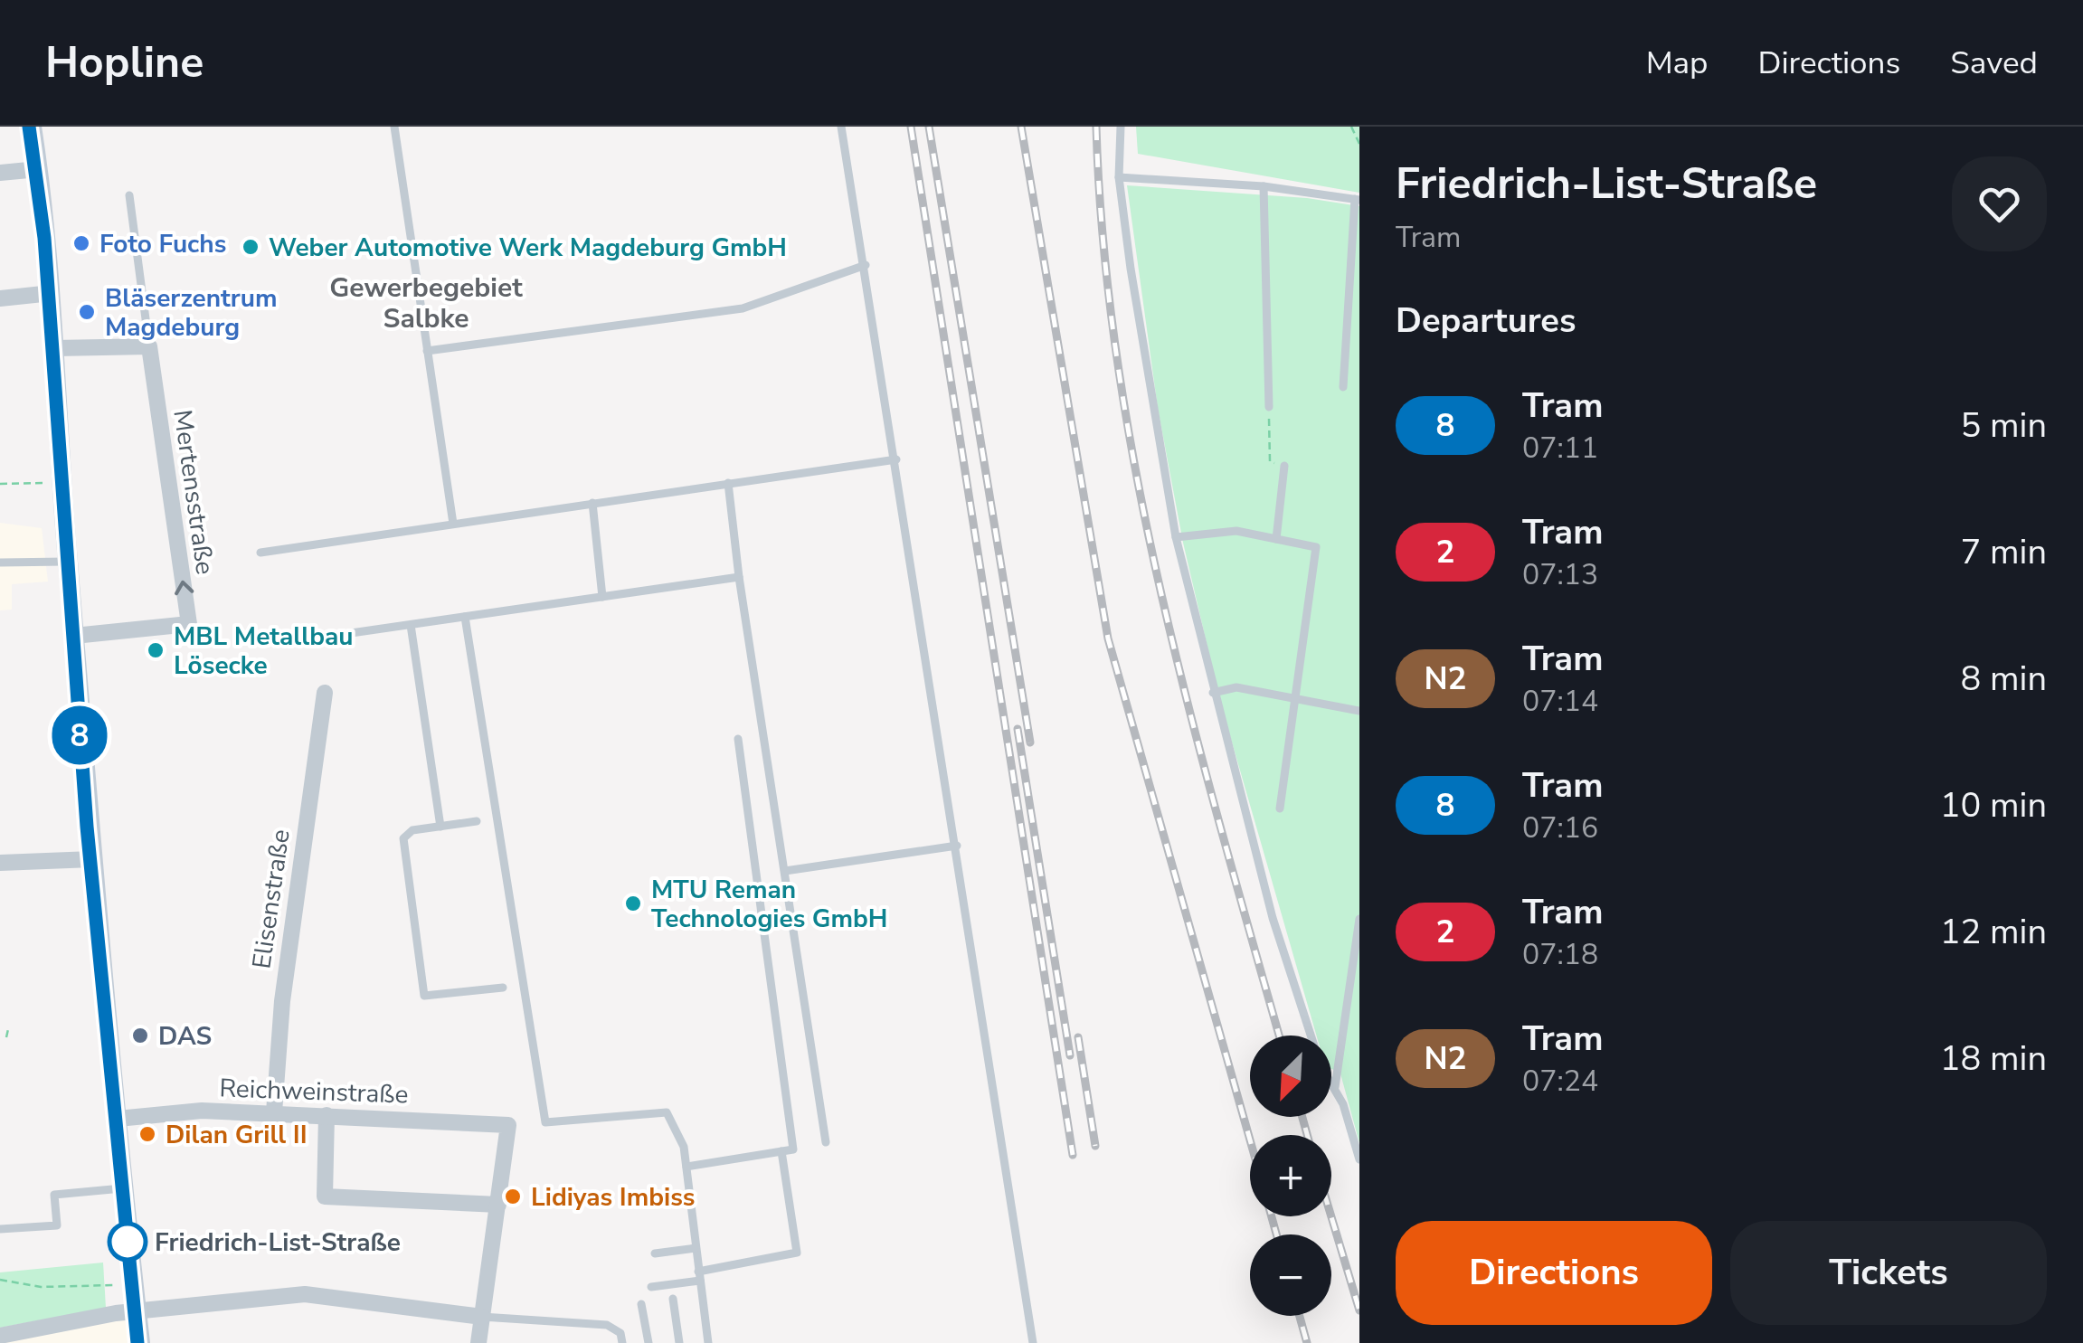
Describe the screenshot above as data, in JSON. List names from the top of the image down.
{
  "streets": {
    "street": ["Mertensstraße", "Elisenstraße", "Reichweinstraße"]
  },
  "crossings": [
    ["Elisenstraße", "Reichweinstraße"]
  ],
  "districts": ["Gewerbegebiet Salbke"],
  "places": [
    "Foto Fuchs",
    "Weber Automotive Werk Magdeburg GmbH",
    "Bläserzentrum Magdeburg",
    "MBL Metallbau Lösecke",
    "MTU Reman Technologies GmbH",
    "DAS",
    "Dilan Grill II",
    "Lidiyas Imbiss",
    "Friedrich-List-Straße"
  ],
  "lines": ["tram line 8"],
  "north": "bottom left",
  "page": {
    "header": "Hopline",
    "nav": ["Map", "Directions", "Saved"],
    "on_map": "8",
    "heading": [
      ["Friedrich-List-Straße", "Tram"],
      "Departures"
    ],
    "list": [
      {
        "mark": "8",
        "name": "Tram",
        "note": "07:11",
        "value": "5 min"
      },
      {
        "mark": "2",
        "name": "Tram",
        "note": "07:13",
        "value": "7 min"
      },
      {
        "mark": "N2",
        "name": "Tram",
        "note": "07:14",
        "value": "8 min"
      },
      {
        "mark": "8",
        "name": "Tram",
        "note": "07:16",
        "value": "10 min"
      },
      {
        "mark": "2",
        "name": "Tram",
        "note": "07:18",
        "value": "12 min"
      },
      {
        "mark": "N2",
        "name": "Tram",
        "note": "07:24",
        "value": "18 min"
      }
    ],
    "map_buttons": ["+", "−"],
    "buttons": ["Directions", "Tickets"]
  }
}
